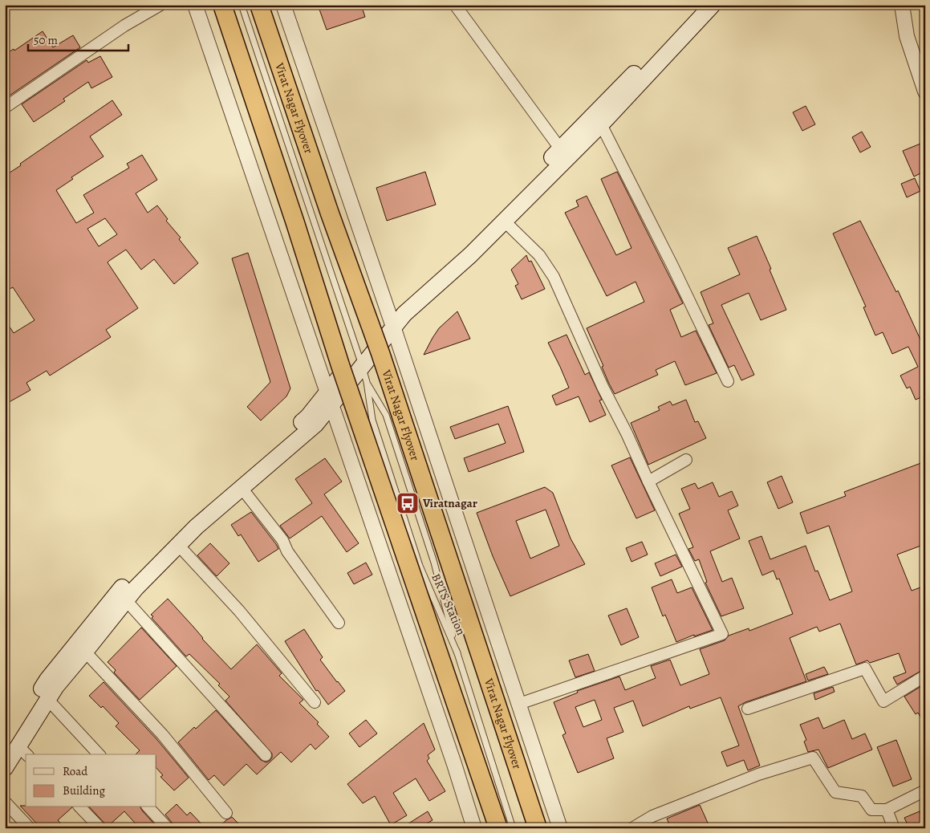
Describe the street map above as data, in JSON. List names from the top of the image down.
{
  "streets": {
    "main road": ["Virat Nagar Flyover"],
    "lane": ["BRTS Station"]
  },
  "places": {
    "bus stop": ["Viratnagar"]
  },
  "legend": ["Road", "Building"],
  "scale_bar": "50 m"
}
